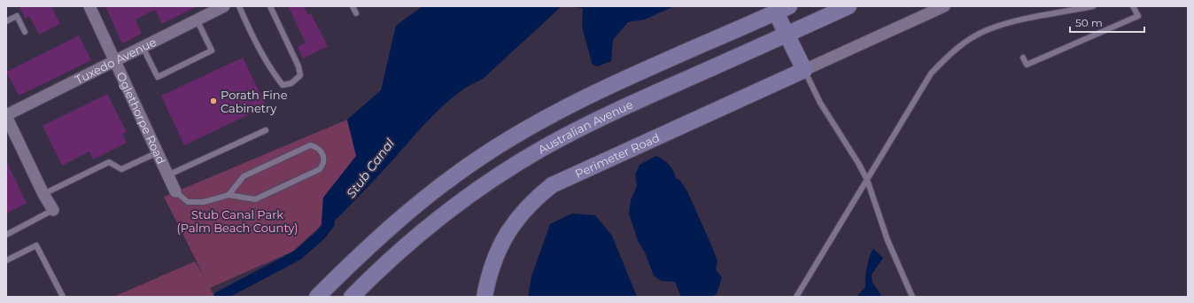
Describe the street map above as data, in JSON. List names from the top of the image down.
{
  "streets": {
    "main road": ["Australian Avenue", "Perimeter Road"],
    "street": ["Tuxedo Avenue", "Oglethorpe Road"]
  },
  "crossings": [
    ["Tuxedo Avenue", "Oglethorpe Road"]
  ],
  "water": ["Stub Canal"],
  "parks": ["Stub Canal Park (Palm Beach County)"],
  "places": ["Porath Fine Cabinetry"],
  "scale_bar": "50 m"
}
